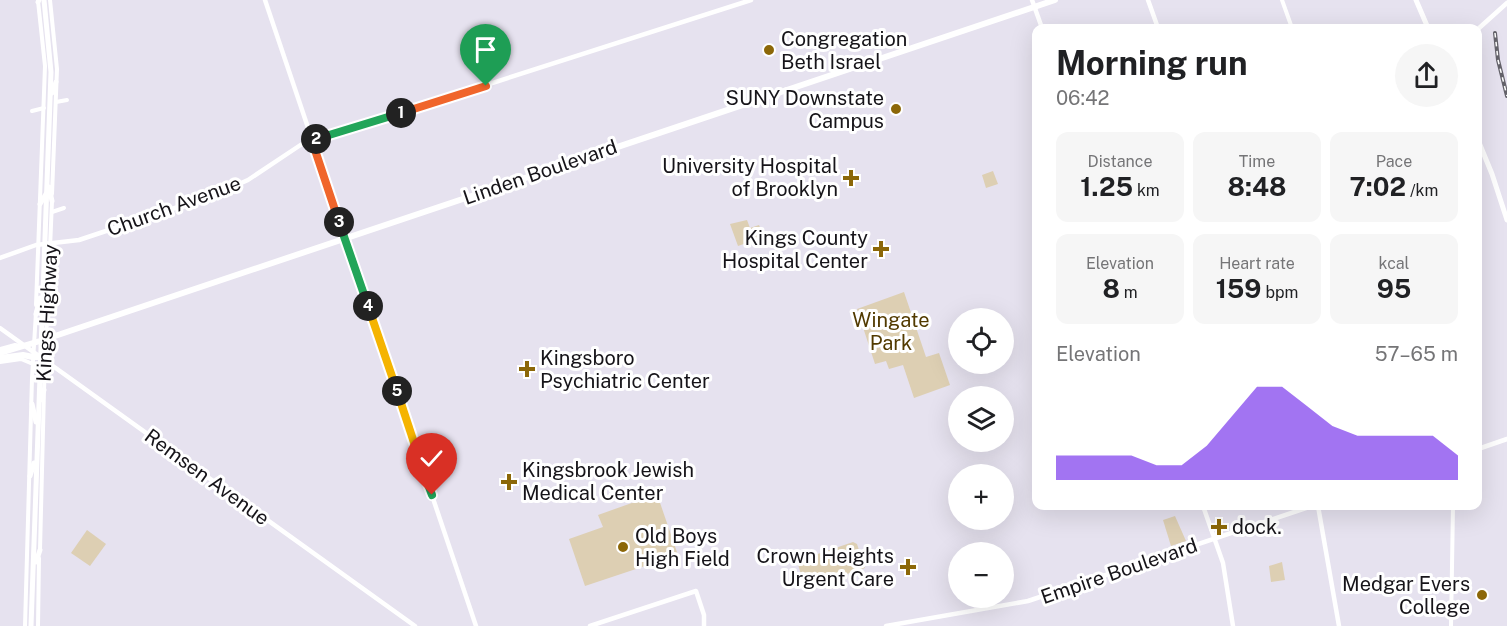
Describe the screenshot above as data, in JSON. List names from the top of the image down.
{
  "streets": {
    "highway": ["Linden Boulevard"],
    "main road": [
      "Church Avenue",
      "Kings Highway",
      "Remsen Avenue",
      "Empire Boulevard"
    ]
  },
  "crossings": [
    ["Linden Boulevard", "Kings Highway"],
    ["Linden Boulevard", "Remsen Avenue"],
    ["Church Avenue", "Kings Highway"],
    ["Kings Highway", "Remsen Avenue"]
  ],
  "parks": ["Wingate Park"],
  "places": {
    "other": [
      "Congregation Beth Israel",
      "SUNY Downstate Campus",
      "Old Boys High Field",
      "Medgar Evers College"
    ],
    "health": [
      "University Hospital of Brooklyn",
      "Kings County Hospital Center",
      "Kingsboro Psychiatric Center",
      "Kingsbrook Jewish Medical Center",
      "dock.",
      "Crown Heights Urgent Care"
    ]
  },
  "page": {
    "heading": ["Morning run", "06:42"],
    "pins": [
      "1",
      "2",
      "3",
      "4",
      "5"
    ],
    "stats": [
      ["Distance", "1.25 km"],
      ["Time", "8:48"],
      ["Pace", "7:02 /km"],
      ["Elevation", "8 m"],
      ["Heart rate", "159 bpm"],
      ["kcal", "95"]
    ],
    "map_buttons": ["+", "−"],
    "chart": ["Elevation", "57–65 m"]
  }
}
